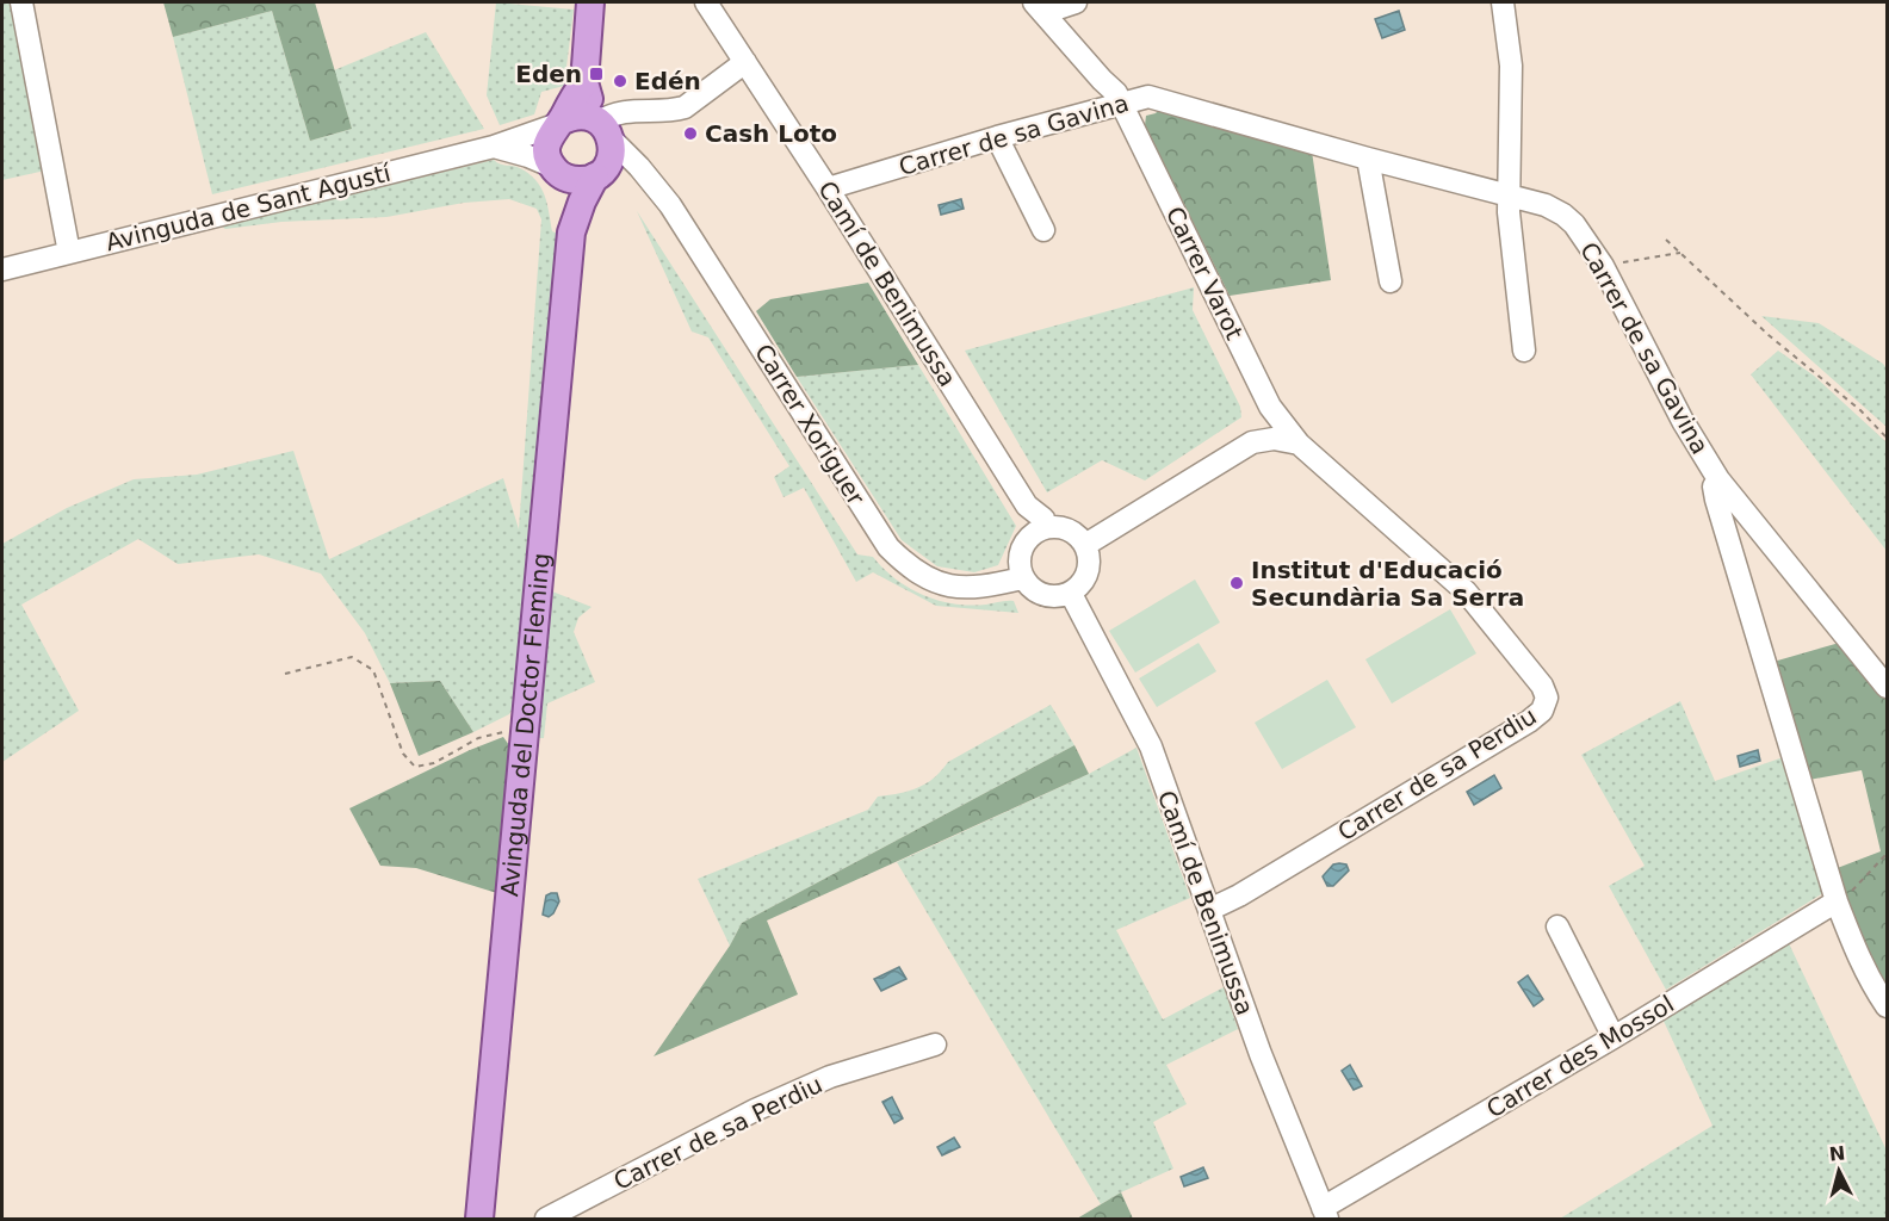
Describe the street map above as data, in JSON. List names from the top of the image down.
{
  "streets": {
    "main road": ["Avinguda del Doctor Fleming"],
    "street": [
      "Carrer de sa Gavina",
      "Avinguda de Sant Agustí",
      "Carrer Varot",
      "Camí de Benimussa",
      "Carrer Xoriguer",
      "Carrer de sa Perdiu",
      "Carrer des Mossol"
    ]
  },
  "crossings": [
    ["Carrer de sa Gavina", "Carrer Varot"],
    ["Carrer de sa Gavina", "Camí de Benimussa"],
    ["Carrer de sa Gavina", "Carrer des Mossol"],
    ["Avinguda de Sant Agustí", "Carrer Xoriguer"],
    ["Avinguda de Sant Agustí", "Avinguda del Doctor Fleming"],
    ["Carrer Varot", "Carrer de sa Perdiu"],
    ["Camí de Benimussa", "Carrer Xoriguer"],
    ["Camí de Benimussa", "Carrer de sa Perdiu"],
    ["Camí de Benimussa", "Carrer des Mossol"],
    ["Carrer Xoriguer", "Avinguda del Doctor Fleming"]
  ],
  "places": {
    "transit": ["Eden"],
    "other": ["Edén", "Cash Loto", "Institut d'Educació Secundària Sa Serra"]
  },
  "north": "top"
}
